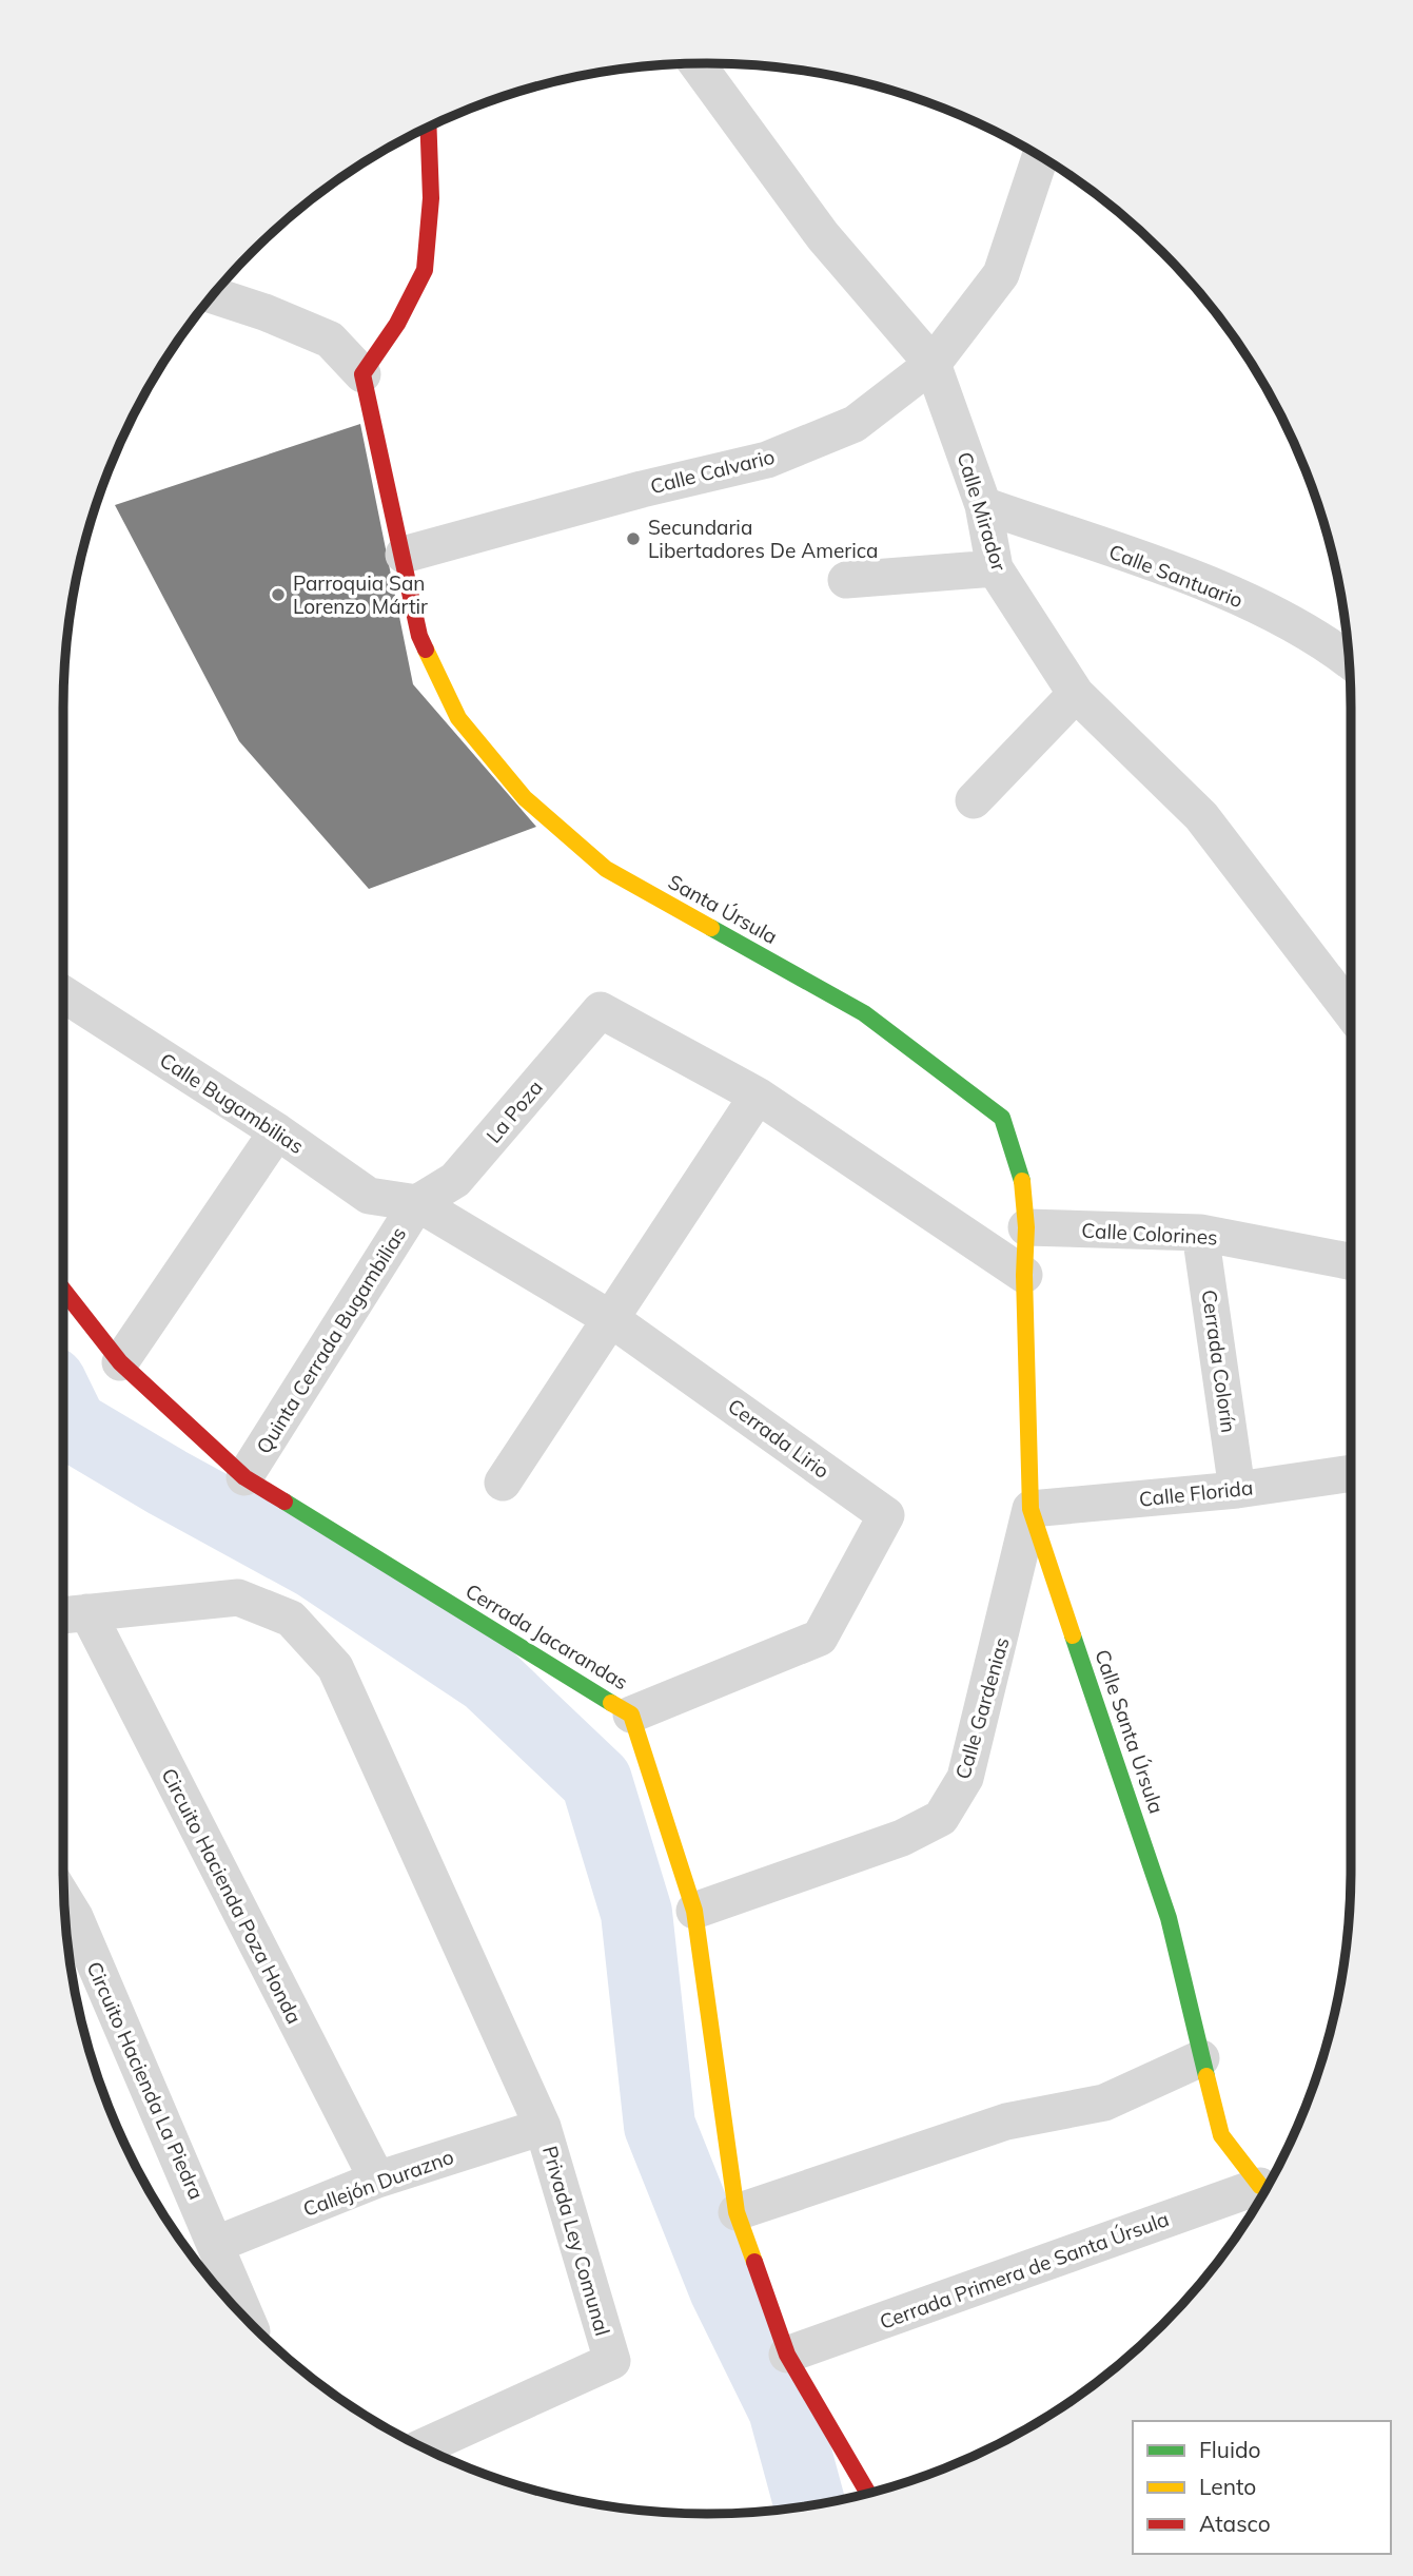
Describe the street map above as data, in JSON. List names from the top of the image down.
{
  "streets": {
    "street": [
      "Calle Calvario",
      "Calle Mirador",
      "Calle Santuario",
      "Santa Úrsula",
      "Calle Bugambilias",
      "La Poza",
      "Calle Colorines",
      "Quinta Cerrada Bugambilias",
      "Cerrada Colorín",
      "Cerrada Lirio",
      "Calle Florida",
      "Cerrada Jacarandas",
      "Calle Gardenias",
      "Calle Santa Úrsula",
      "Circuito Hacienda Poza Honda",
      "Circuito Hacienda La Piedra",
      "Callejón Durazno",
      "Privada Ley Comunal",
      "Cerrada Primera de Santa Úrsula"
    ]
  },
  "crossings": [
    ["Calle Calvario", "Calle Mirador"],
    ["Calle Calvario", "Santa Úrsula"],
    ["Calle Mirador", "Calle Santuario"],
    ["Santa Úrsula", "Calle Colorines"],
    ["Santa Úrsula", "Calle Santa Úrsula"],
    ["Calle Bugambilias", "La Poza"],
    ["Calle Bugambilias", "Quinta Cerrada Bugambilias"],
    ["Calle Bugambilias", "Cerrada Lirio"],
    ["La Poza", "Quinta Cerrada Bugambilias"],
    ["La Poza", "Cerrada Lirio"],
    ["Calle Colorines", "Cerrada Colorín"],
    ["Quinta Cerrada Bugambilias", "Cerrada Lirio"],
    ["Quinta Cerrada Bugambilias", "Cerrada Jacarandas"],
    ["Cerrada Colorín", "Calle Florida"],
    ["Cerrada Lirio", "Cerrada Jacarandas"],
    ["Calle Florida", "Calle Gardenias"],
    ["Calle Florida", "Calle Santa Úrsula"],
    ["Cerrada Jacarandas", "Calle Gardenias"],
    ["Cerrada Jacarandas", "Cerrada Primera de Santa Úrsula"],
    ["Calle Gardenias", "Calle Santa Úrsula"],
    ["Circuito Hacienda Poza Honda", "Callejón Durazno"],
    ["Circuito Hacienda La Piedra", "Callejón Durazno"],
    ["Callejón Durazno", "Privada Ley Comunal"]
  ],
  "places": ["Secundaria Libertadores De America", "Parroquia San Lorenzo Mártir"],
  "legend": ["Fluido", "Lento", "Atasco"]
}
